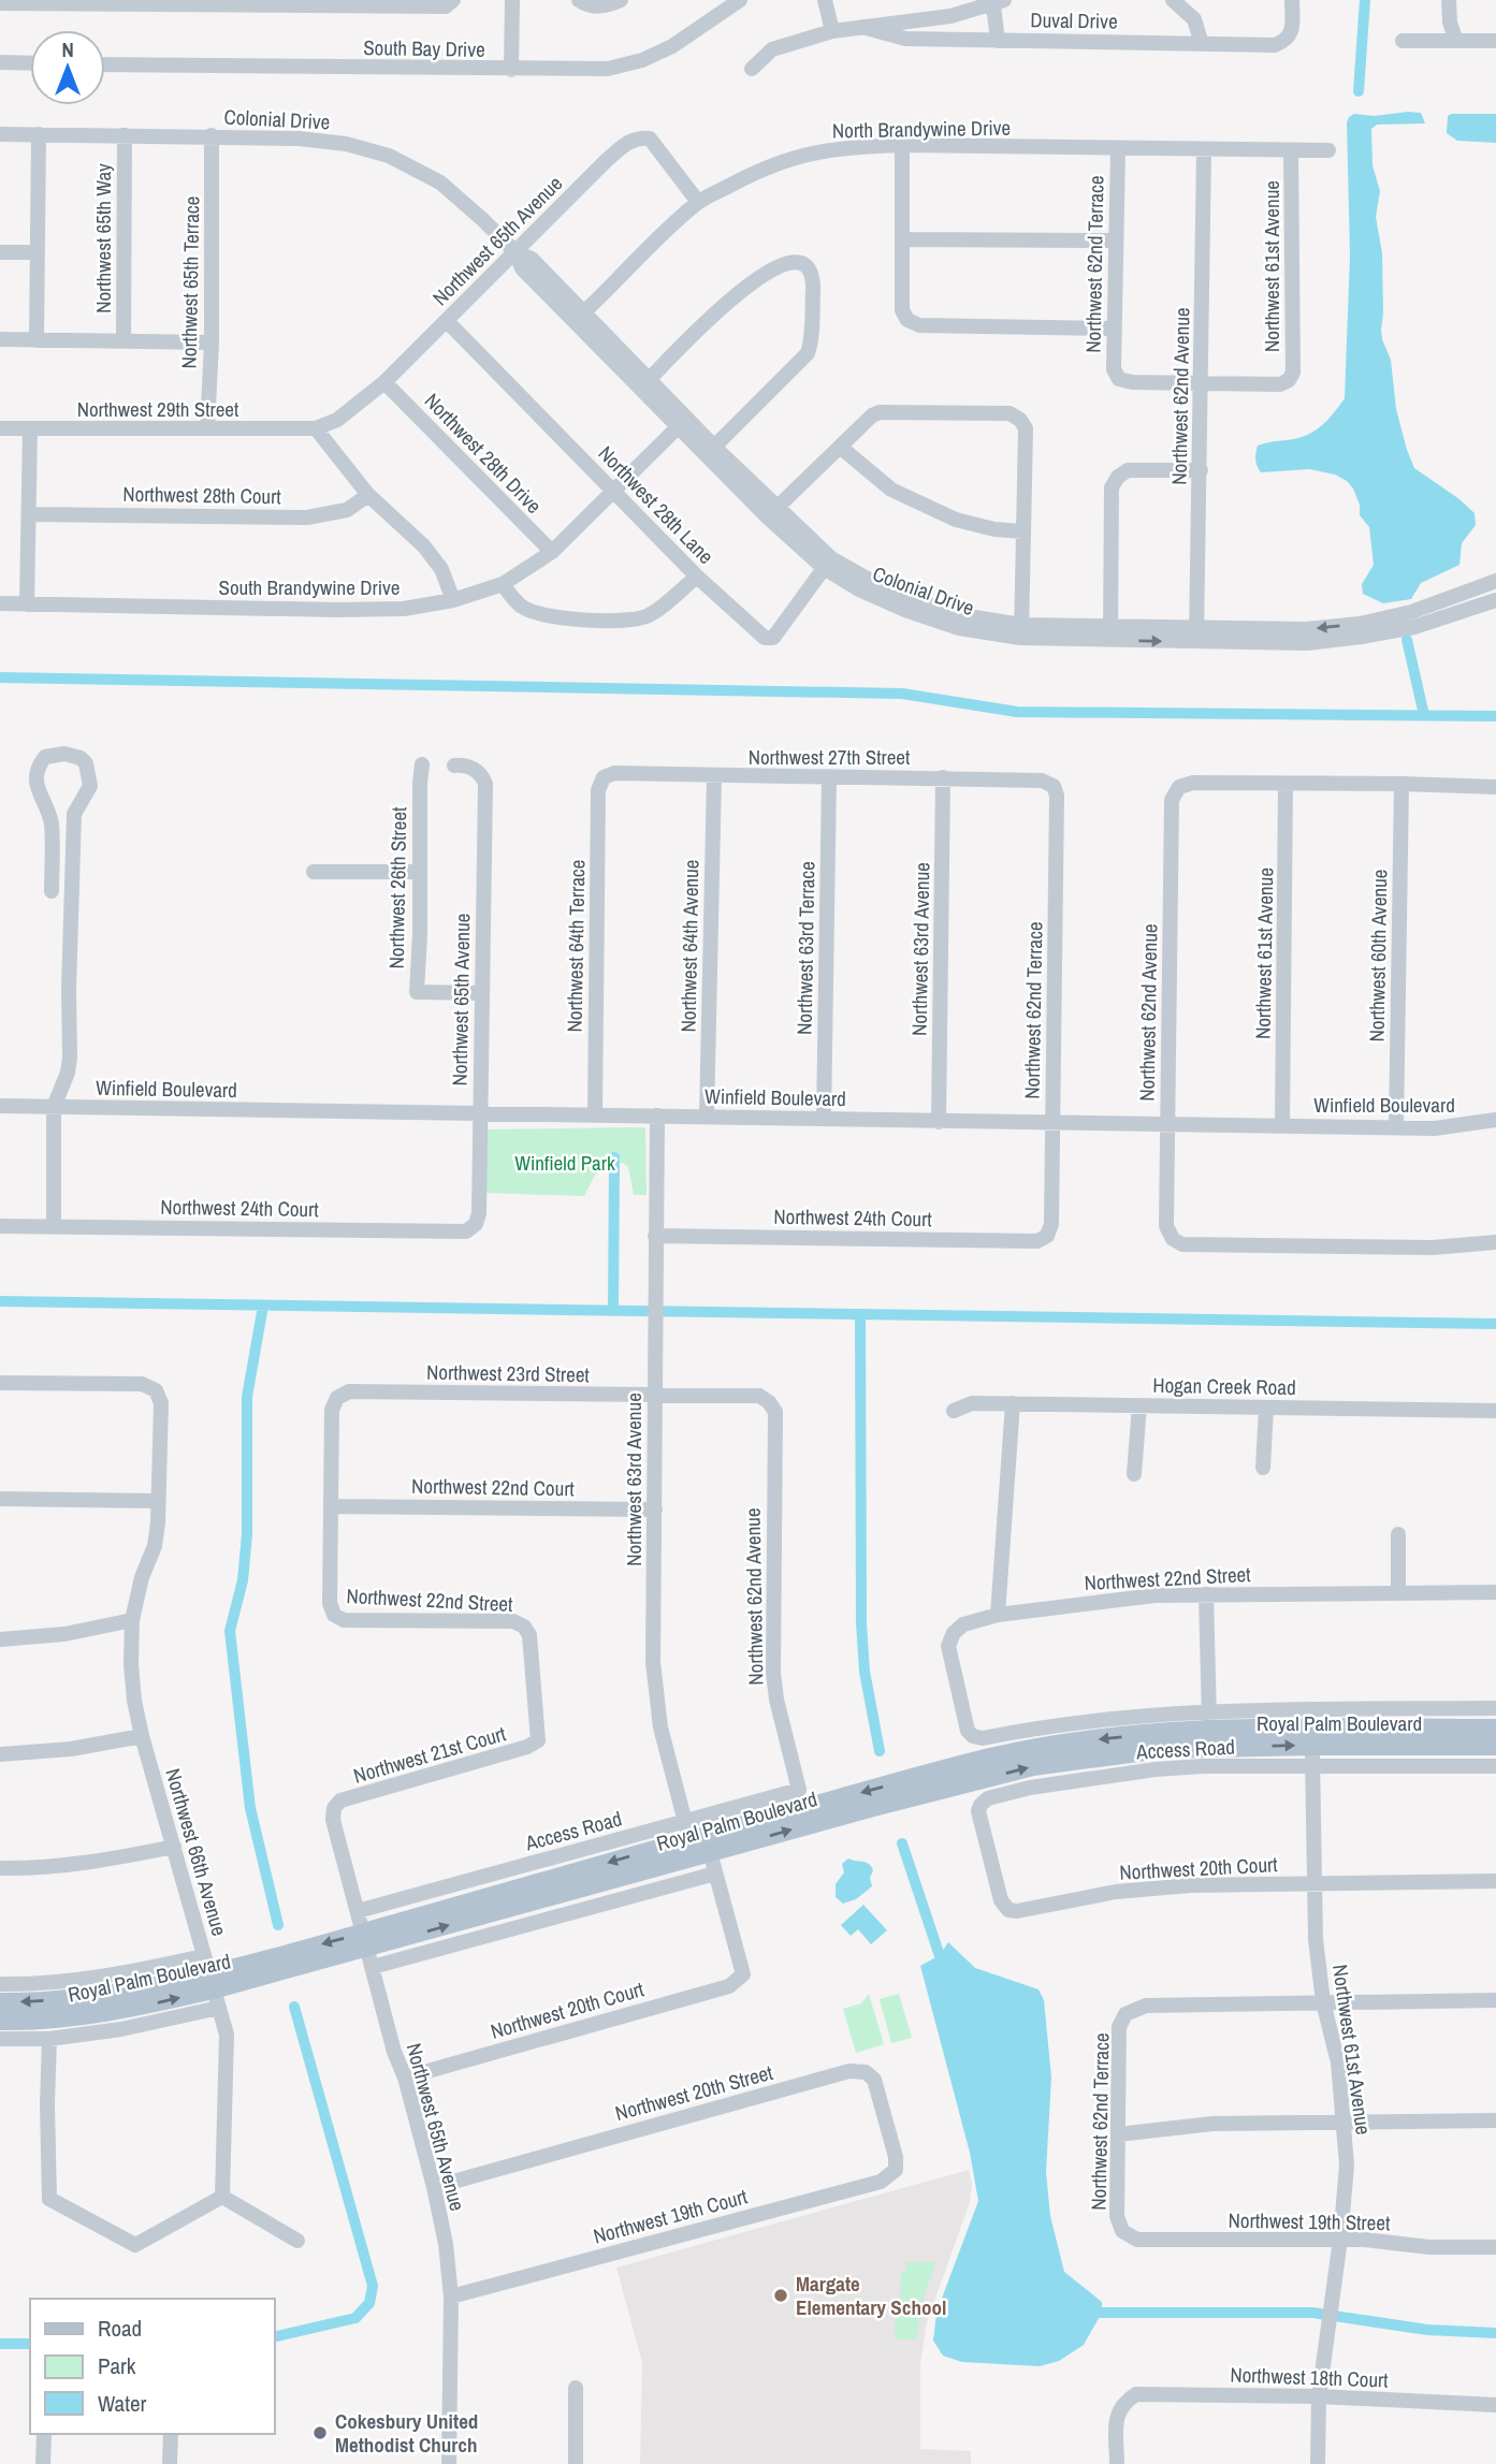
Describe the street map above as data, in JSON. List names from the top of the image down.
{
  "streets": {
    "main road": ["Royal Palm Boulevard"],
    "street": [
      "Duval Drive",
      "South Bay Drive",
      "Colonial Drive",
      "North Brandywine Drive",
      "Northwest 65th Way",
      "Northwest 65th Avenue",
      "Northwest 62nd Terrace",
      "Northwest 61st Avenue",
      "Northwest 65th Terrace",
      "Northwest 62nd Avenue",
      "Northwest 29th Street",
      "Northwest 28th Drive",
      "Northwest 28th Court",
      "Northwest 28th Lane",
      "South Brandywine Drive",
      "Northwest 27th Street",
      "Northwest 26th Street",
      "Northwest 64th Terrace",
      "Northwest 64th Avenue",
      "Northwest 63rd Terrace",
      "Northwest 63rd Avenue",
      "Northwest 60th Avenue",
      "Winfield Boulevard",
      "Northwest 24th Court",
      "Northwest 23rd Street",
      "Hogan Creek Road",
      "Northwest 22nd Court",
      "Northwest 22nd Street",
      "Access Road",
      "Northwest 21st Court",
      "Northwest 66th Avenue",
      "Northwest 20th Court",
      "Northwest 20th Street",
      "Northwest 19th Court",
      "Northwest 19th Street",
      "Northwest 18th Court"
    ]
  },
  "crossings": [
    ["Colonial Drive", "North Brandywine Drive"],
    ["Colonial Drive", "Northwest 65th Way"],
    ["Colonial Drive", "Northwest 65th Avenue"],
    ["Colonial Drive", "Northwest 65th Terrace"],
    ["Colonial Drive", "Northwest 62nd Avenue"],
    ["Colonial Drive", "Northwest 28th Lane"],
    ["Colonial Drive", "South Brandywine Drive"],
    ["North Brandywine Drive", "Northwest 65th Avenue"],
    ["North Brandywine Drive", "Northwest 62nd Terrace"],
    ["North Brandywine Drive", "Northwest 61st Avenue"],
    ["North Brandywine Drive", "Northwest 62nd Avenue"],
    ["Northwest 65th Avenue", "Northwest 29th Street"],
    ["Northwest 65th Avenue", "Northwest 28th Drive"],
    ["Northwest 65th Avenue", "Northwest 28th Lane"],
    ["Northwest 65th Avenue", "Northwest 26th Street"],
    ["Northwest 65th Avenue", "Winfield Boulevard"],
    ["Northwest 65th Avenue", "Northwest 24th Court"],
    ["Northwest 65th Avenue", "Royal Palm Boulevard"],
    ["Northwest 65th Avenue", "Access Road"],
    ["Northwest 65th Avenue", "Northwest 21st Court"],
    ["Northwest 65th Avenue", "Northwest 20th Court"],
    ["Northwest 65th Avenue", "Northwest 20th Street"],
    ["Northwest 65th Avenue", "Northwest 19th Court"],
    ["Northwest 62nd Terrace", "Northwest 61st Avenue"],
    ["Northwest 62nd Terrace", "Northwest 62nd Avenue"],
    ["Northwest 62nd Terrace", "Northwest 27th Street"],
    ["Northwest 62nd Terrace", "Winfield Boulevard"],
    ["Northwest 62nd Terrace", "Northwest 24th Court"],
    ["Northwest 62nd Terrace", "Northwest 19th Street"],
    ["Northwest 61st Avenue", "Northwest 62nd Avenue"],
    ["Northwest 61st Avenue", "Winfield Boulevard"],
    ["Northwest 61st Avenue", "Royal Palm Boulevard"],
    ["Northwest 61st Avenue", "Access Road"],
    ["Northwest 61st Avenue", "Northwest 20th Court"],
    ["Northwest 61st Avenue", "Northwest 19th Street"],
    ["Northwest 61st Avenue", "Northwest 18th Court"],
    ["Northwest 65th Terrace", "Northwest 29th Street"],
    ["Northwest 62nd Avenue", "Winfield Boulevard"],
    ["Northwest 62nd Avenue", "Northwest 23rd Street"],
    ["Northwest 62nd Avenue", "Access Road"],
    ["Northwest 28th Drive", "South Brandywine Drive"],
    ["Northwest 28th Lane", "South Brandywine Drive"],
    ["Northwest 27th Street", "Northwest 64th Terrace"],
    ["Northwest 27th Street", "Northwest 64th Avenue"],
    ["Northwest 27th Street", "Northwest 63rd Terrace"],
    ["Northwest 27th Street", "Northwest 63rd Avenue"],
    ["Northwest 64th Terrace", "Winfield Boulevard"],
    ["Northwest 64th Avenue", "Winfield Boulevard"],
    ["Northwest 63rd Terrace", "Winfield Boulevard"],
    ["Northwest 63rd Avenue", "Winfield Boulevard"],
    ["Northwest 63rd Avenue", "Northwest 24th Court"],
    ["Northwest 63rd Avenue", "Northwest 23rd Street"],
    ["Northwest 63rd Avenue", "Northwest 22nd Court"],
    ["Northwest 63rd Avenue", "Royal Palm Boulevard"],
    ["Northwest 63rd Avenue", "Access Road"],
    ["Northwest 60th Avenue", "Winfield Boulevard"],
    ["Northwest 23rd Street", "Northwest 22nd Court"],
    ["Northwest 23rd Street", "Northwest 22nd Street"],
    ["Northwest 22nd Court", "Northwest 22nd Street"],
    ["Northwest 22nd Street", "Access Road"],
    ["Northwest 22nd Street", "Northwest 21st Court"],
    ["Royal Palm Boulevard", "Access Road"],
    ["Royal Palm Boulevard", "Northwest 66th Avenue"],
    ["Access Road", "Northwest 20th Court"],
    ["Northwest 20th Street", "Northwest 19th Court"]
  ],
  "parks": ["Winfield Park"],
  "places": ["Margate Elementary School", "Cokesbury United Methodist Church"],
  "legend": ["Road", "Park", "Water"],
  "north": "top"
}
